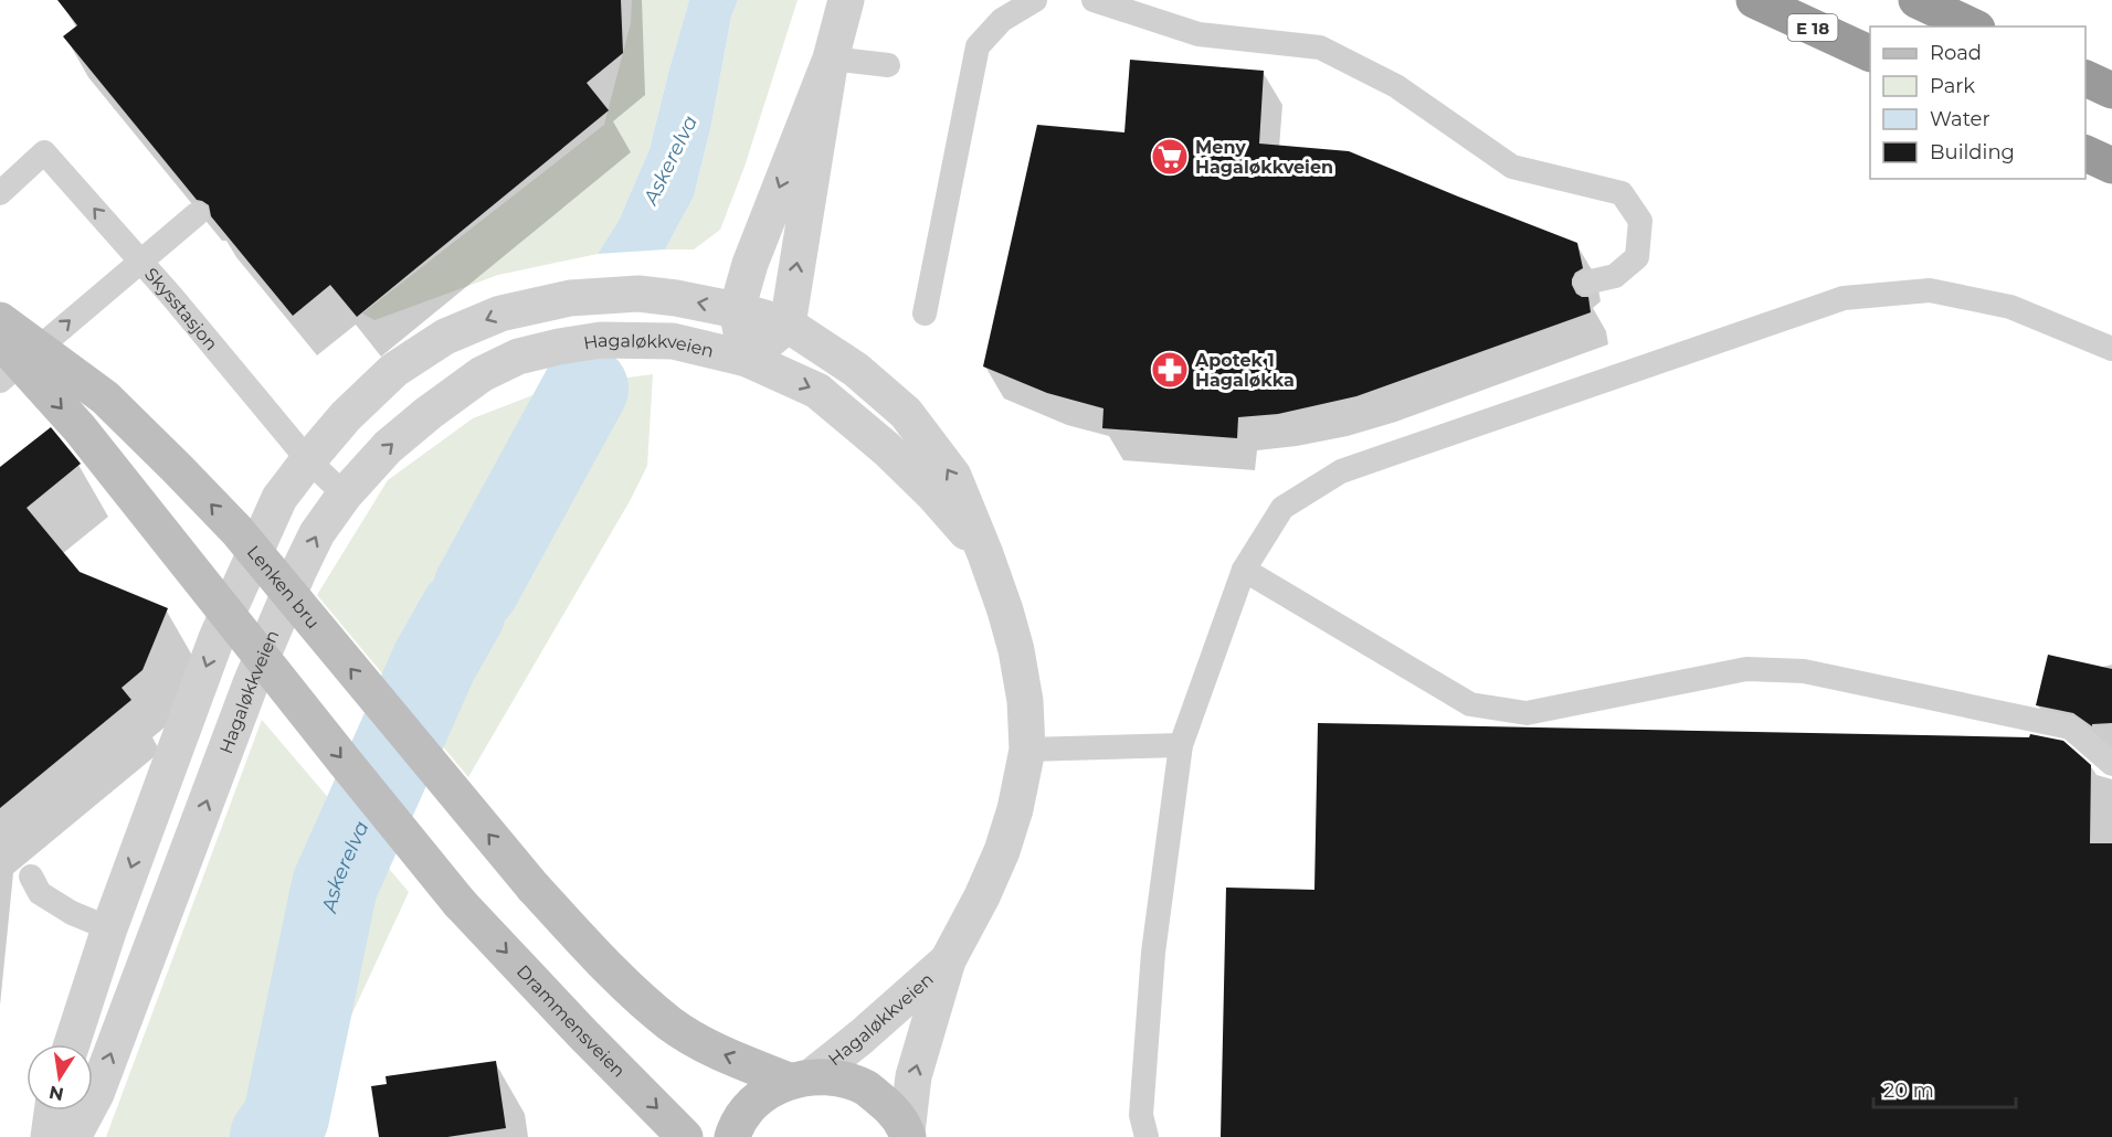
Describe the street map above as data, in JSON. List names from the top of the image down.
{
  "streets": {
    "highway": ["E 18"],
    "main road": ["Lenken bru", "Drammensveien"],
    "street": ["Hagaløkkveien"],
    "lane": ["Skysstasjon"]
  },
  "crossings": [
    ["Skysstasjon", "Hagaløkkveien"],
    ["Hagaløkkveien", "Lenken bru"]
  ],
  "one_way": ["Skysstasjon", "Lenken bru", "Drammensveien"],
  "water": ["Askerelva"],
  "places": {
    "supermarket": ["Meny Hagaløkkveien"],
    "pharmacy": ["Apotek 1 Hagaløkka"]
  },
  "legend": [
    "Road",
    "Park",
    "Water",
    "Building"
  ],
  "scale_bar": "20 m",
  "north": "bottom"
}
